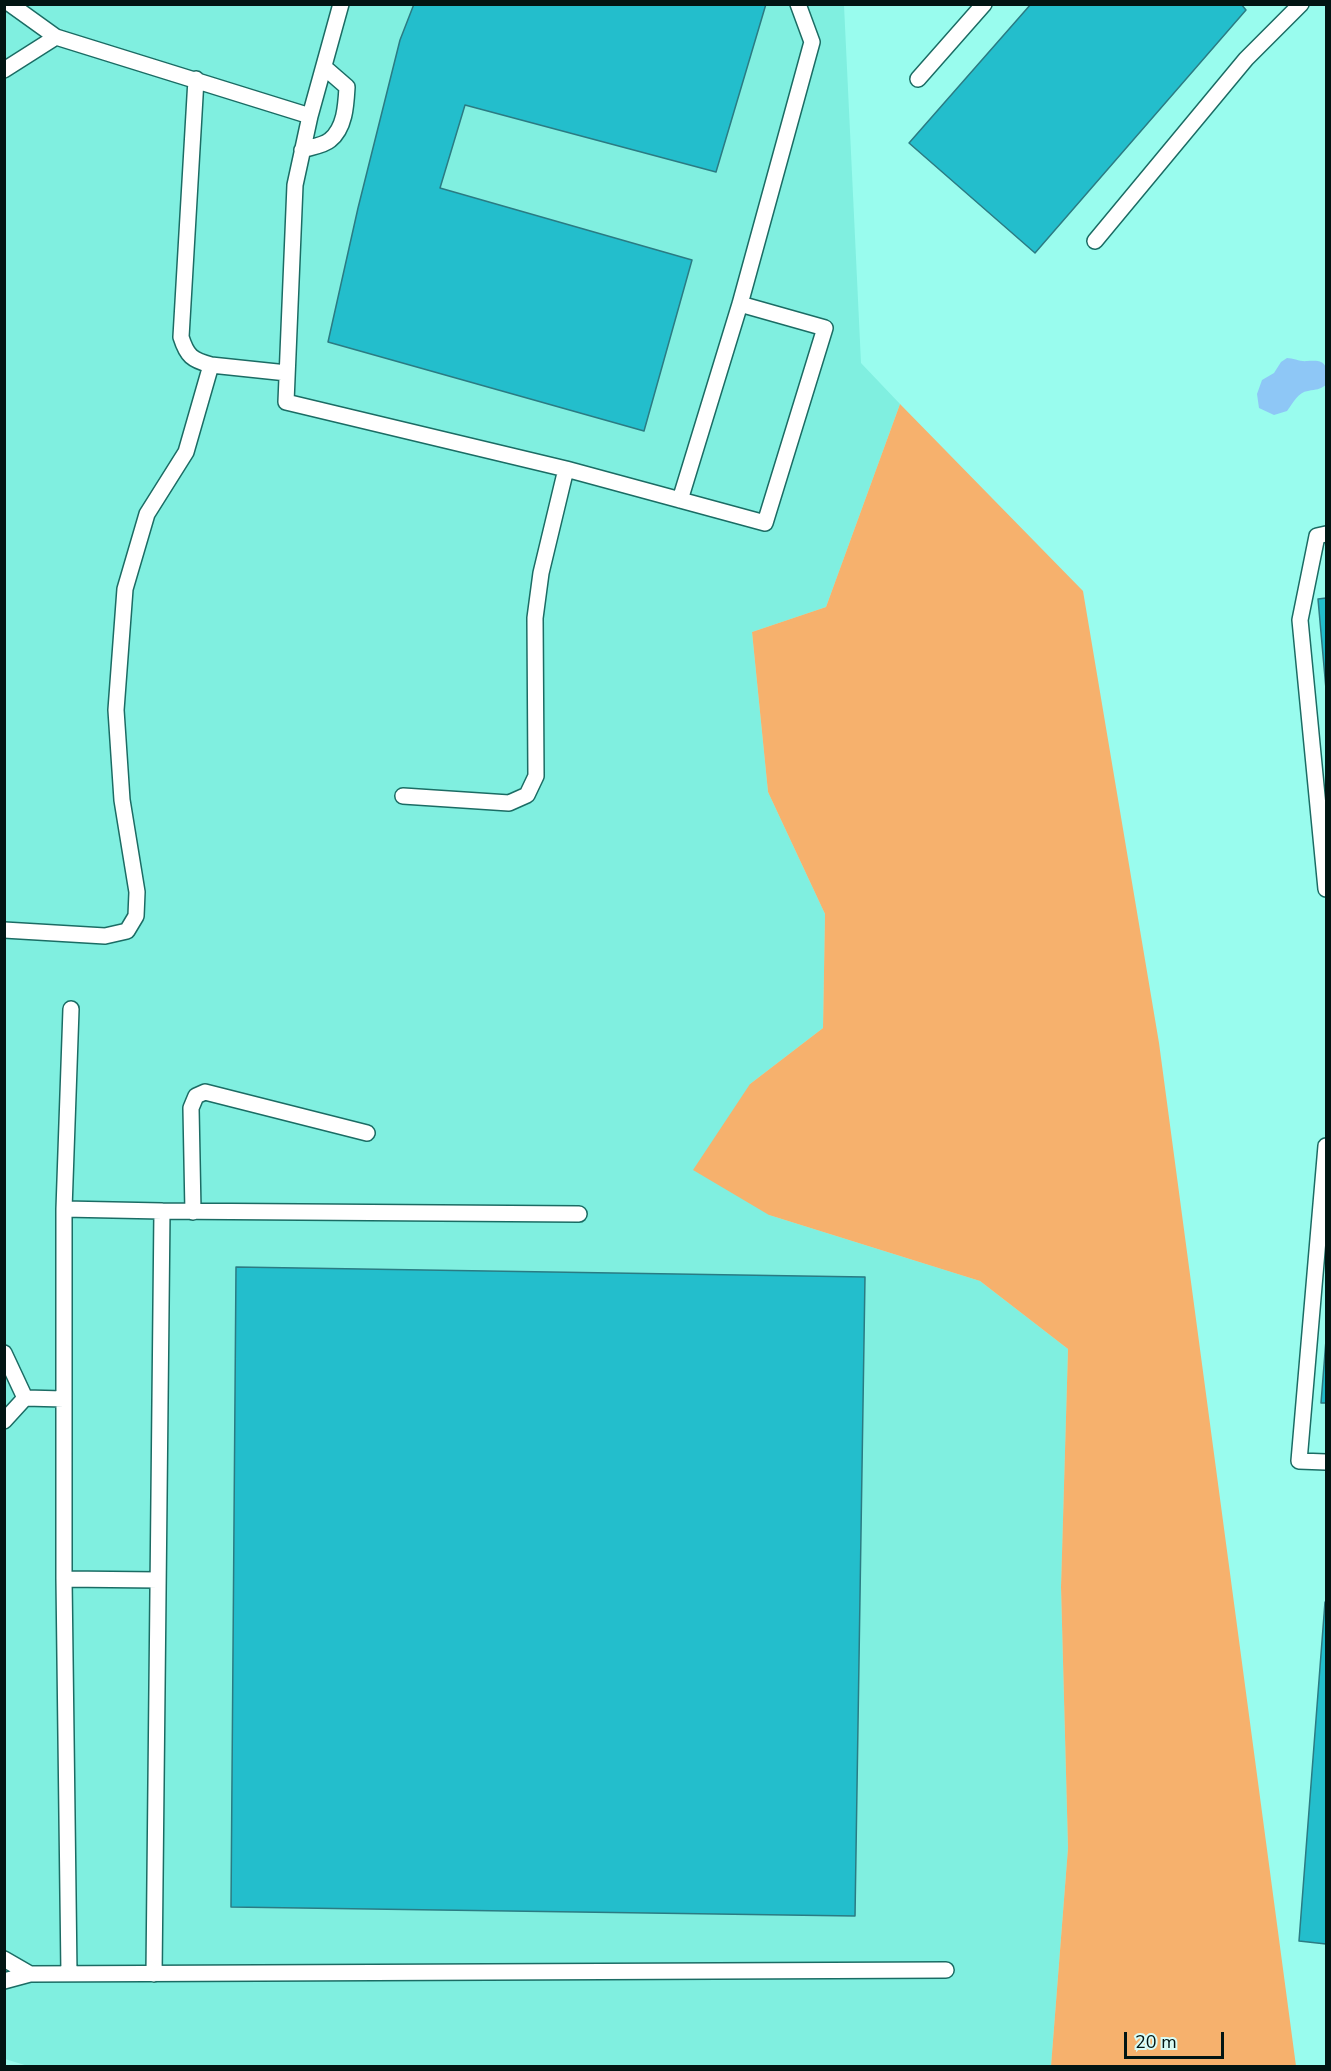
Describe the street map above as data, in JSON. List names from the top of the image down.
{
  "scale_bar": "20 m"
}
